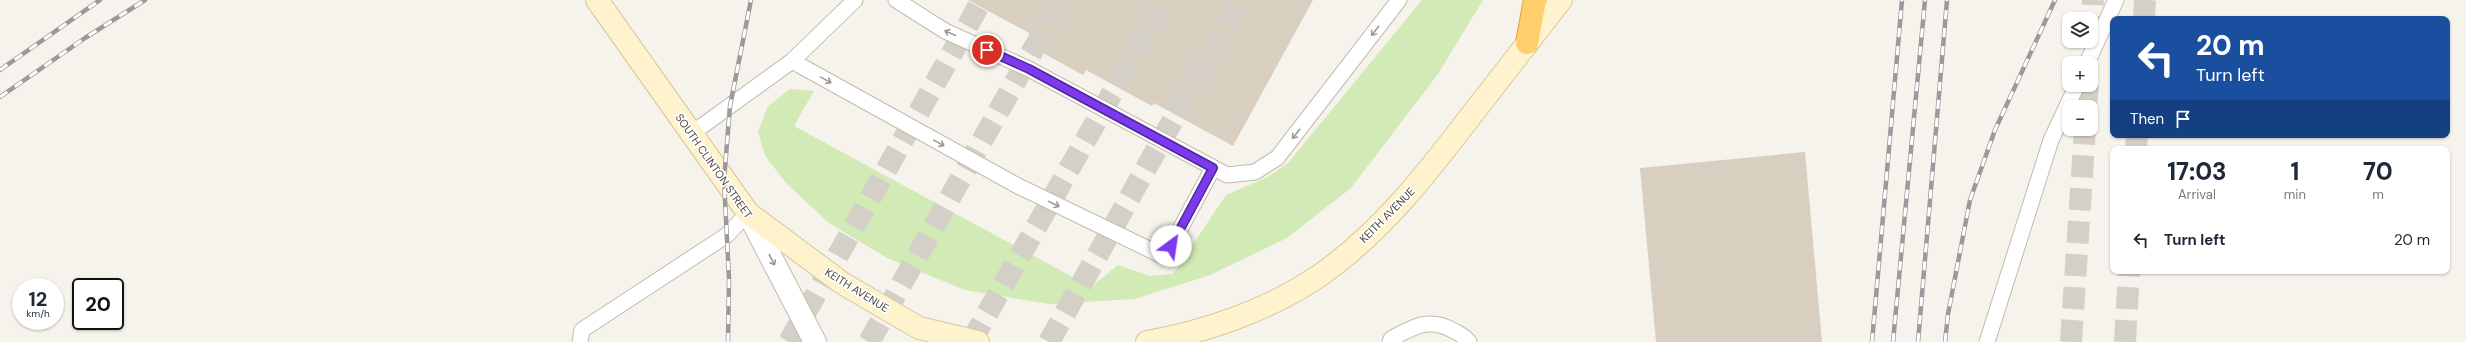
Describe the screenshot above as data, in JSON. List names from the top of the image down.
{
  "streets": {
    "main road": ["SOUTH CLINTON STREET", "KEITH AVENUE"]
  },
  "crossings": [
    ["SOUTH CLINTON STREET", "KEITH AVENUE"]
  ],
  "one_way": ["SOUTH CLINTON STREET"],
  "page": {
    "map_buttons": ["+", "−"],
    "turn": ["20 m", "Turn left"],
    "then": "Then",
    "eta": [
      "17:03",
      "Arrival",
      "1",
      "min",
      "70",
      "m"
    ],
    "list": [
      {
        "name": "Turn left",
        "value": "20 m"
      }
    ],
    "speed": "12 km/h",
    "limit": "20"
  }
}
